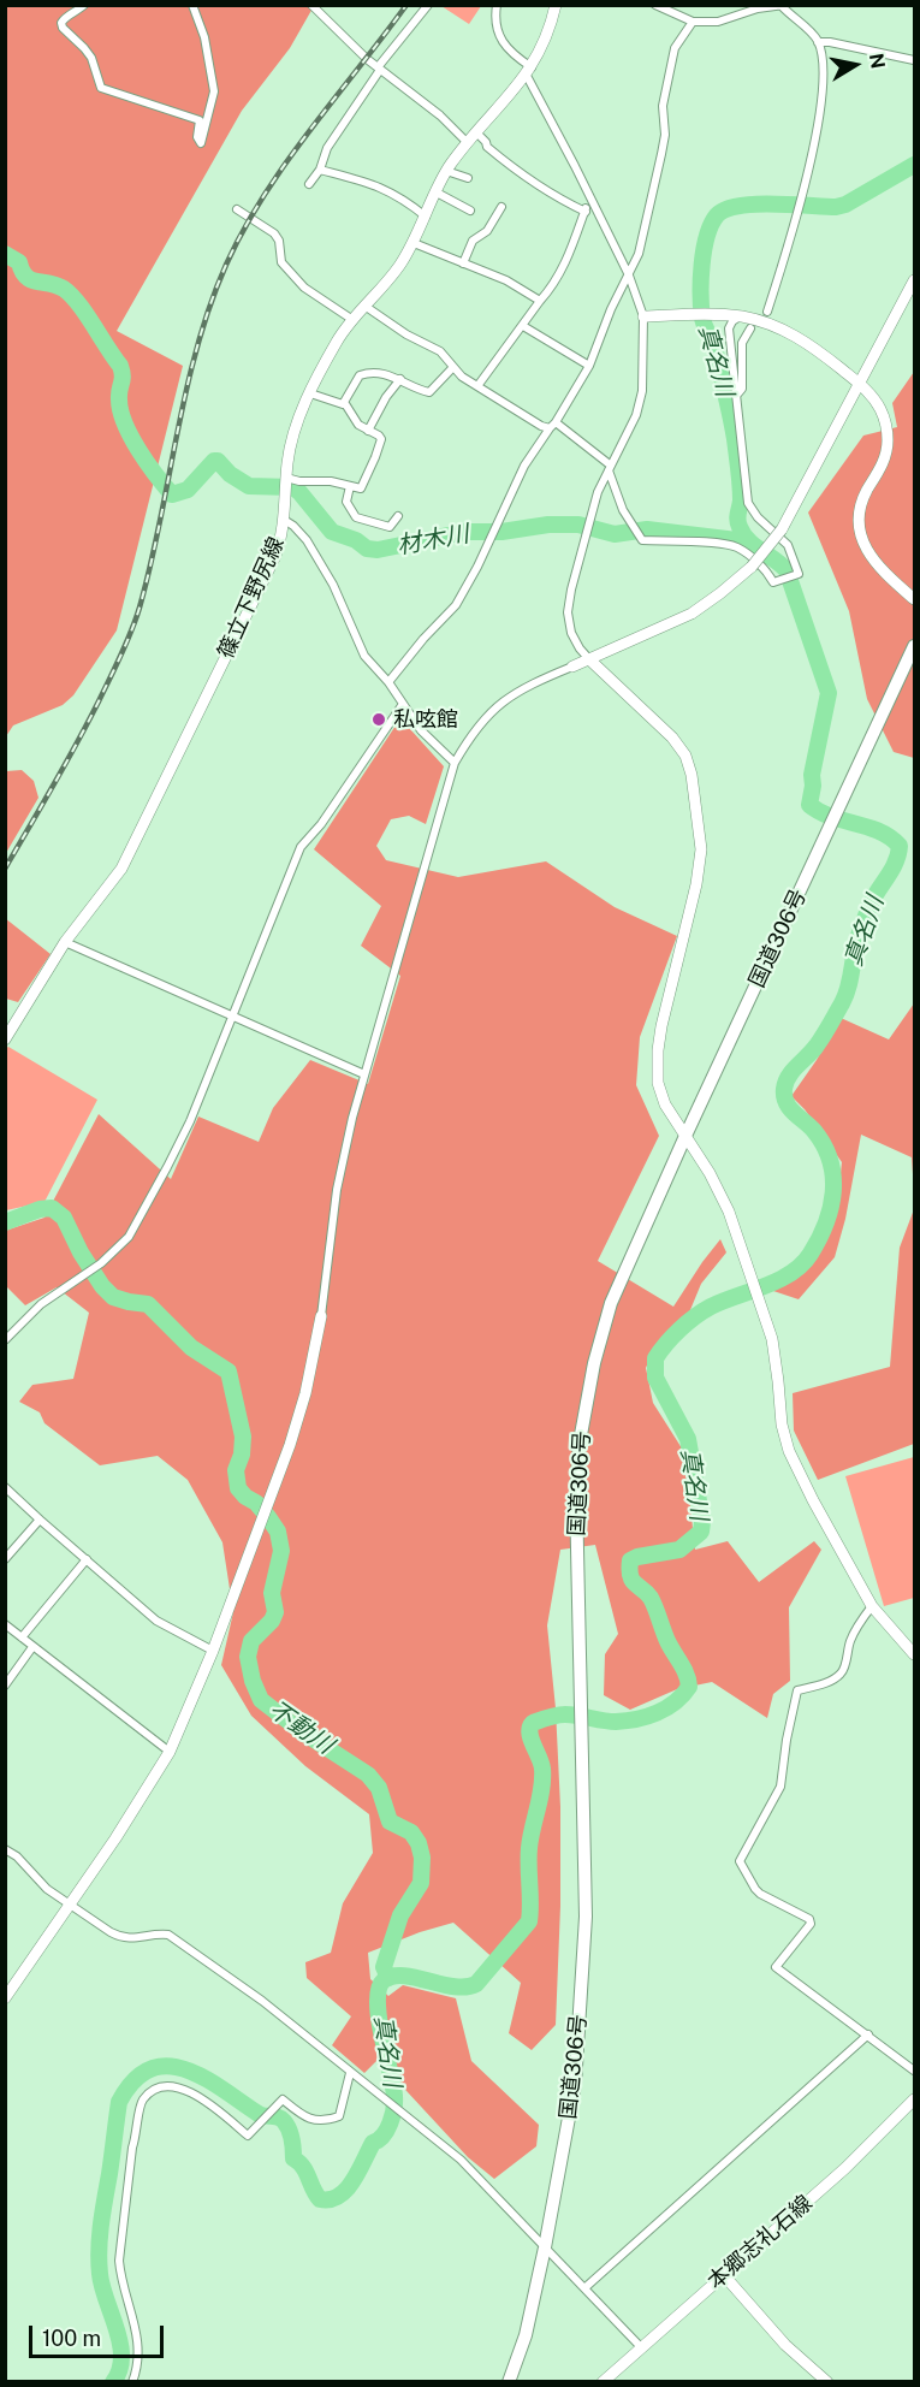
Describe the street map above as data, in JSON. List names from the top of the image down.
{
  "streets": {
    "highway": ["国道306号"],
    "street": ["篠立下野尻線", "本郷志礼石線"]
  },
  "water": ["真名川", "材木川", "不動川"],
  "places": ["私呟館"],
  "scale_bar": "100 m",
  "north": "right"
}
